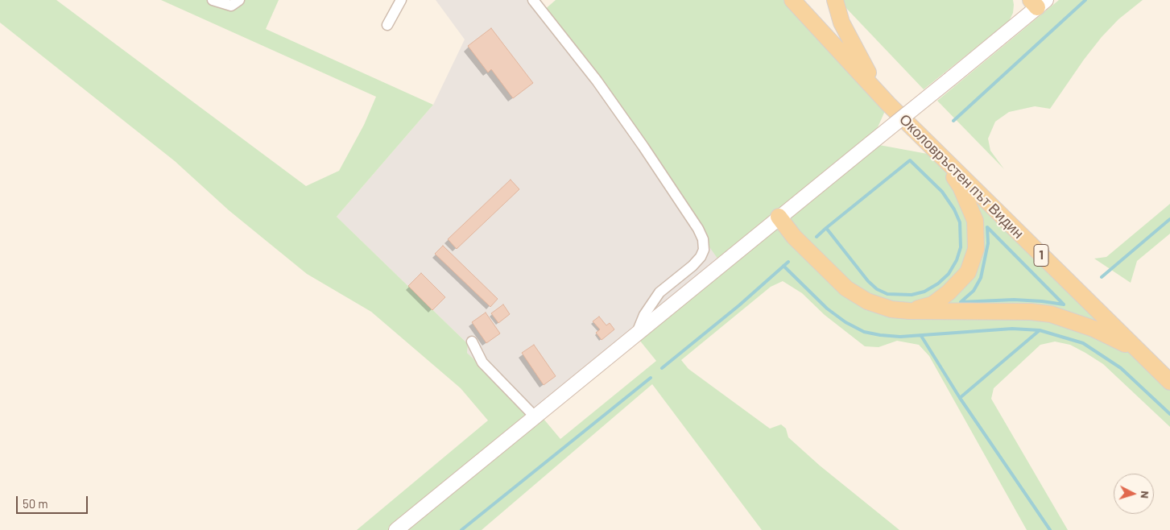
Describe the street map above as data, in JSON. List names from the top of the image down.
{
  "streets": {
    "main road": ["Околовръстен път Видин", "1"]
  },
  "scale_bar": "50 m",
  "north": "right"
}
